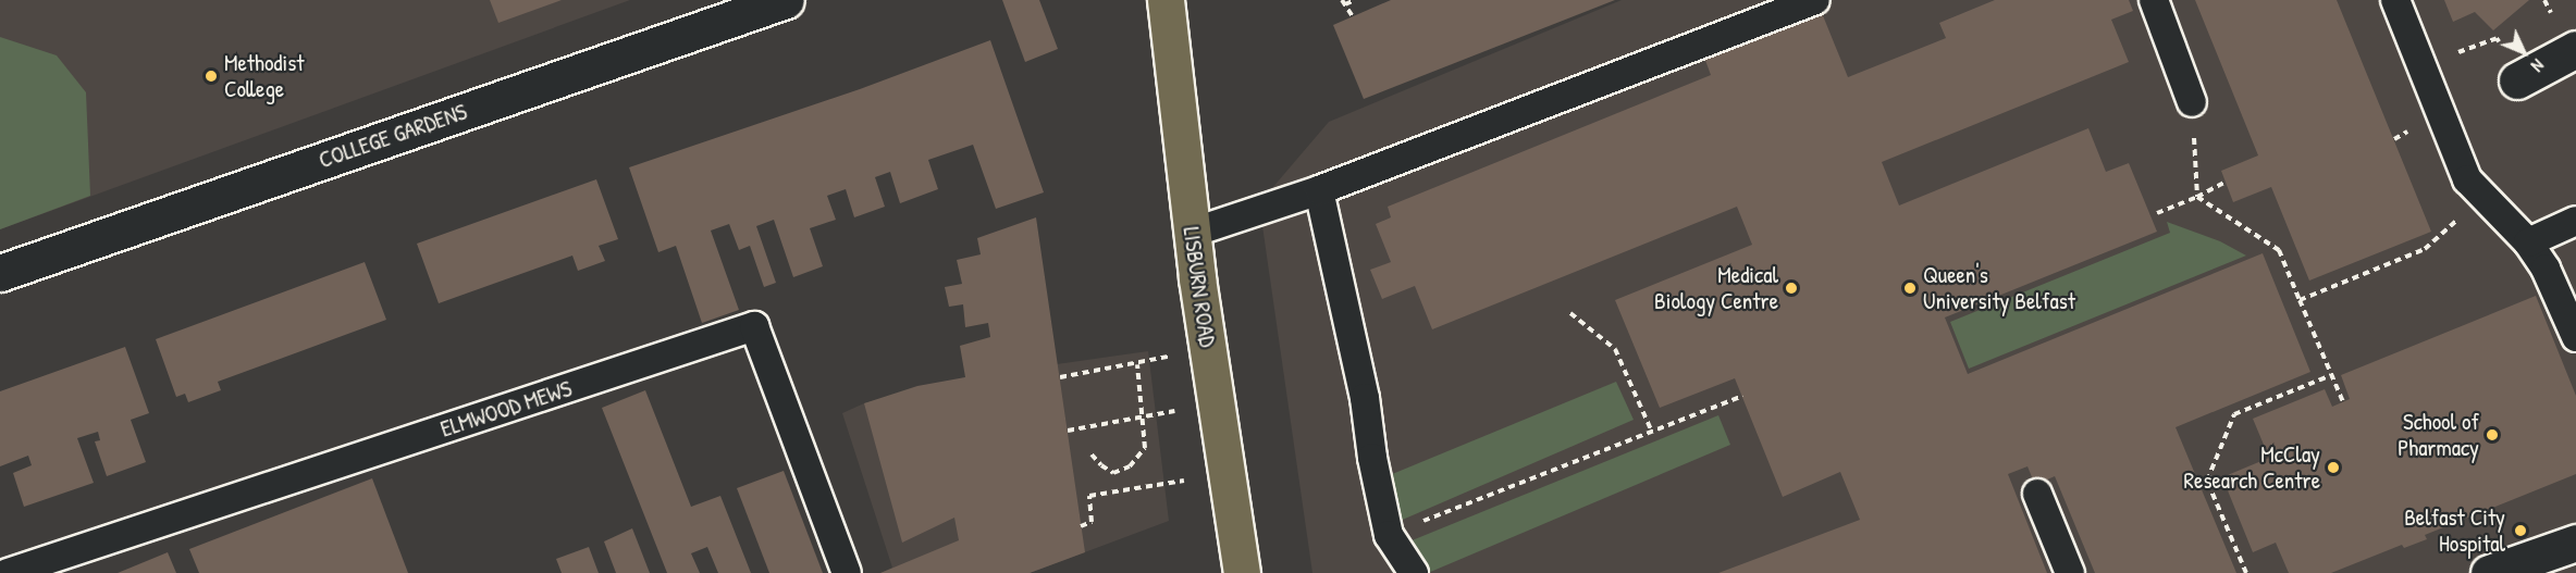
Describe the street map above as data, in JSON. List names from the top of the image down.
{
  "streets": {
    "main road": ["LISBURN ROAD"],
    "street": ["COLLEGE GARDENS"],
    "lane": ["ELMWOOD MEWS"]
  },
  "places": [
    "Methodist College",
    "Medical Biology Centre",
    "Queen's University Belfast",
    "School of Pharmacy",
    "McClay Research Centre",
    "Belfast City Hospital"
  ],
  "north": "bottom right"
}
